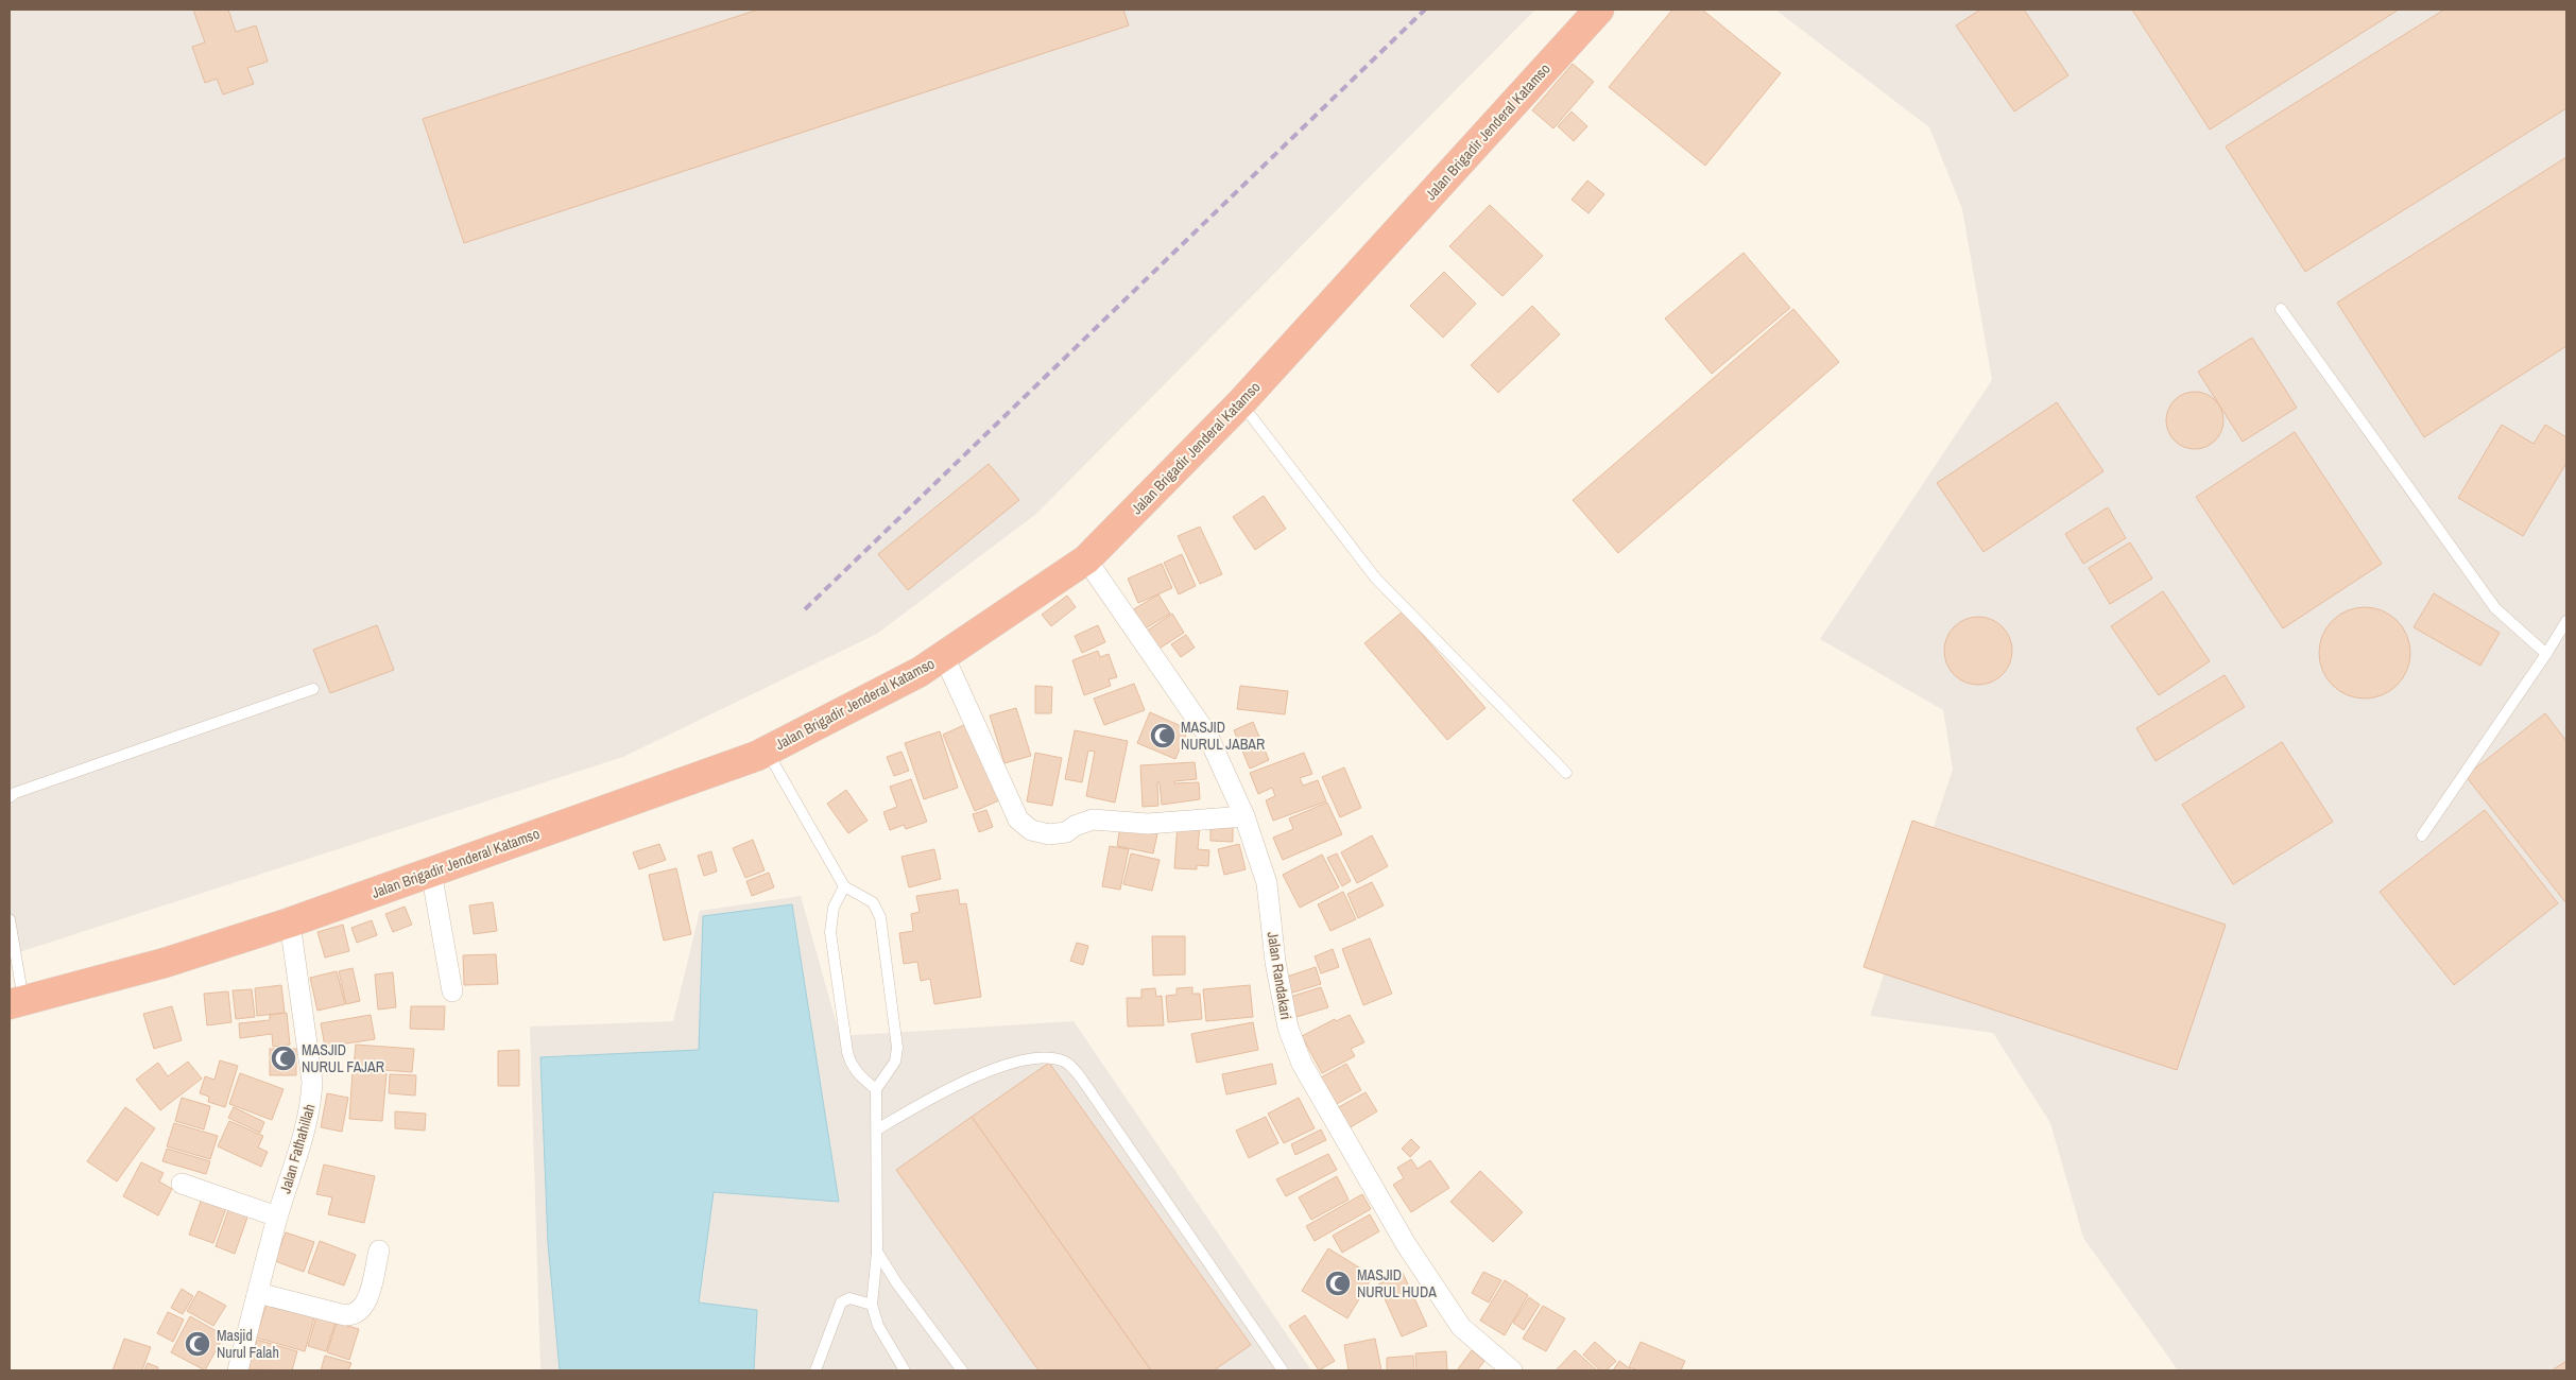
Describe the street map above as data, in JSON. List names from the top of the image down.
{
  "streets": {
    "highway": ["Jalan Brigadir Jenderal Katamso"],
    "street": ["Jalan Randakari", "Jalan Fathahillah"]
  },
  "crossings": [
    ["Jalan Brigadir Jenderal Katamso", "Jalan Randakari"],
    ["Jalan Brigadir Jenderal Katamso", "Jalan Fathahillah"]
  ],
  "places": {
    "mosque": [
      "MASJID NURUL JABAR",
      "MASJID NURUL FAJAR",
      "MASJID NURUL HUDA",
      "Masjid Nurul Falah"
    ]
  }
}
